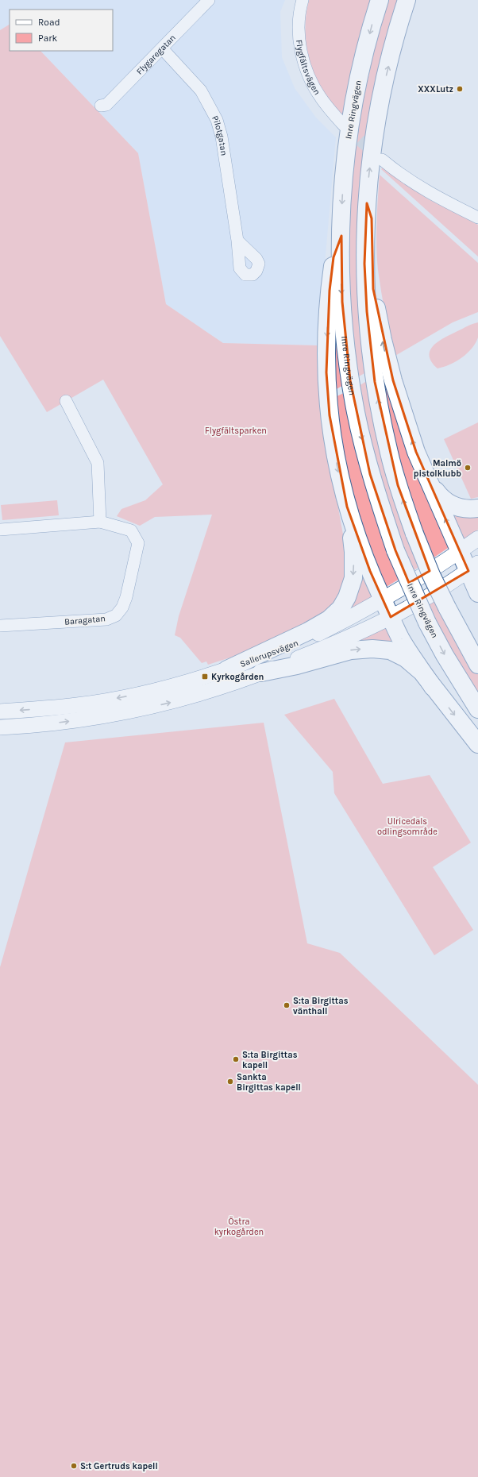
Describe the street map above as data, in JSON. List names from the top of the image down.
{
  "streets": {
    "highway": ["Inre Ringvägen"],
    "main road": ["Sallerupsvägen"],
    "street": [
      "Flygaregatan",
      "Flygfältsvägen",
      "Pilotgatan",
      "Baragatan"
    ]
  },
  "crossings": [
    ["Flygaregatan", "Pilotgatan"]
  ],
  "parks": ["Flygfältsparken", "Ulricedals odlingsområde", "Östra kyrkogården"],
  "places": {
    "other": [
      "XXXLutz",
      "Malmö pistolklubb",
      "S:ta Birgittas vänthall",
      "S:ta Birgittas kapell",
      "Sankta Birgittas kapell",
      "S:t Gertruds kapell"
    ],
    "transit": ["Kyrkogården"]
  },
  "legend": ["Road", "Park"]
}
